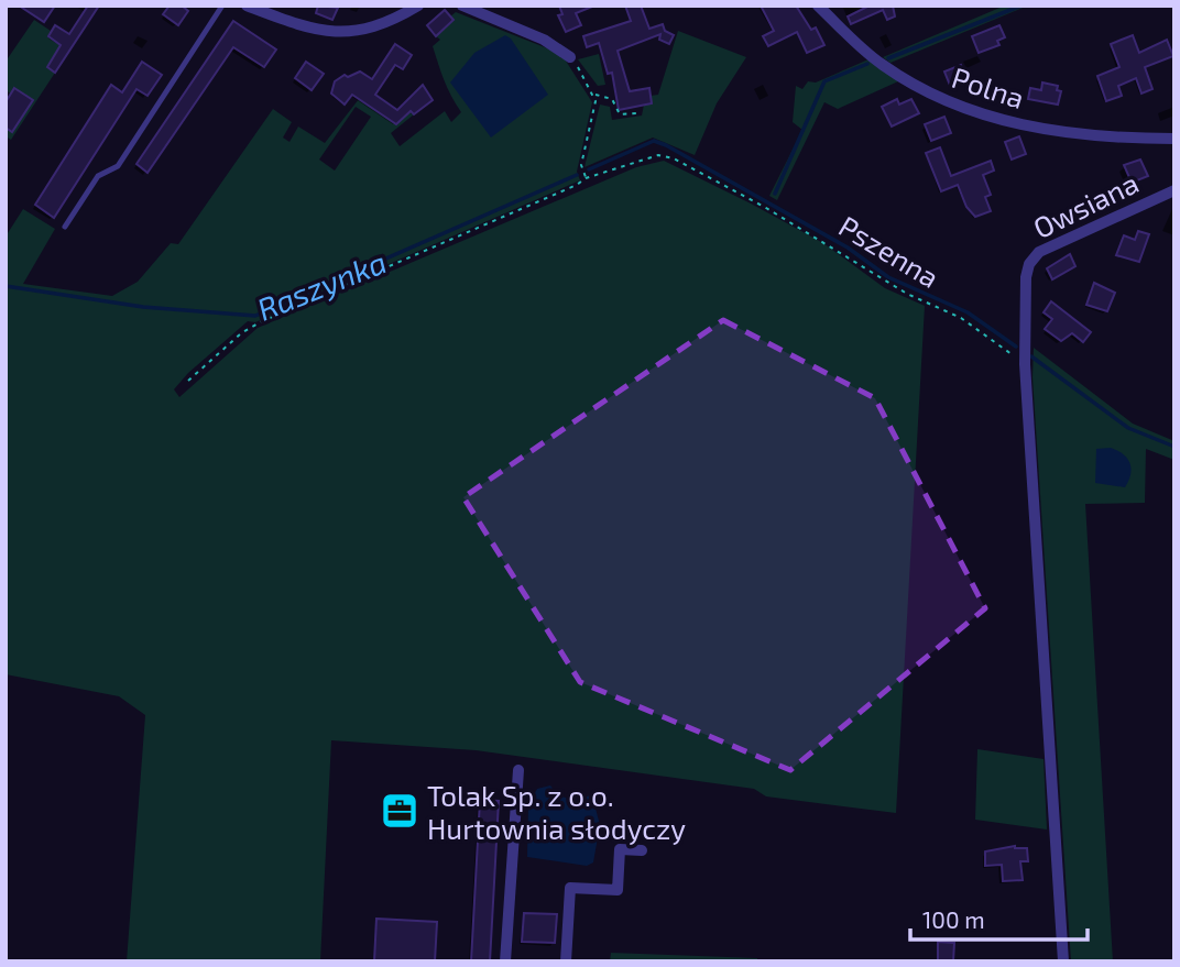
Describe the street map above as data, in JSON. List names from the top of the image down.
{
  "streets": {
    "street": ["Polna", "Owsiana"],
    "path": ["Pszenna"]
  },
  "crossings": [
    ["Owsiana", "Pszenna"]
  ],
  "water": ["Raszynka"],
  "places": {
    "office": ["Tolak Sp. z o.o. Hurtownia słodyczy"]
  },
  "scale_bar": "100 m"
}
